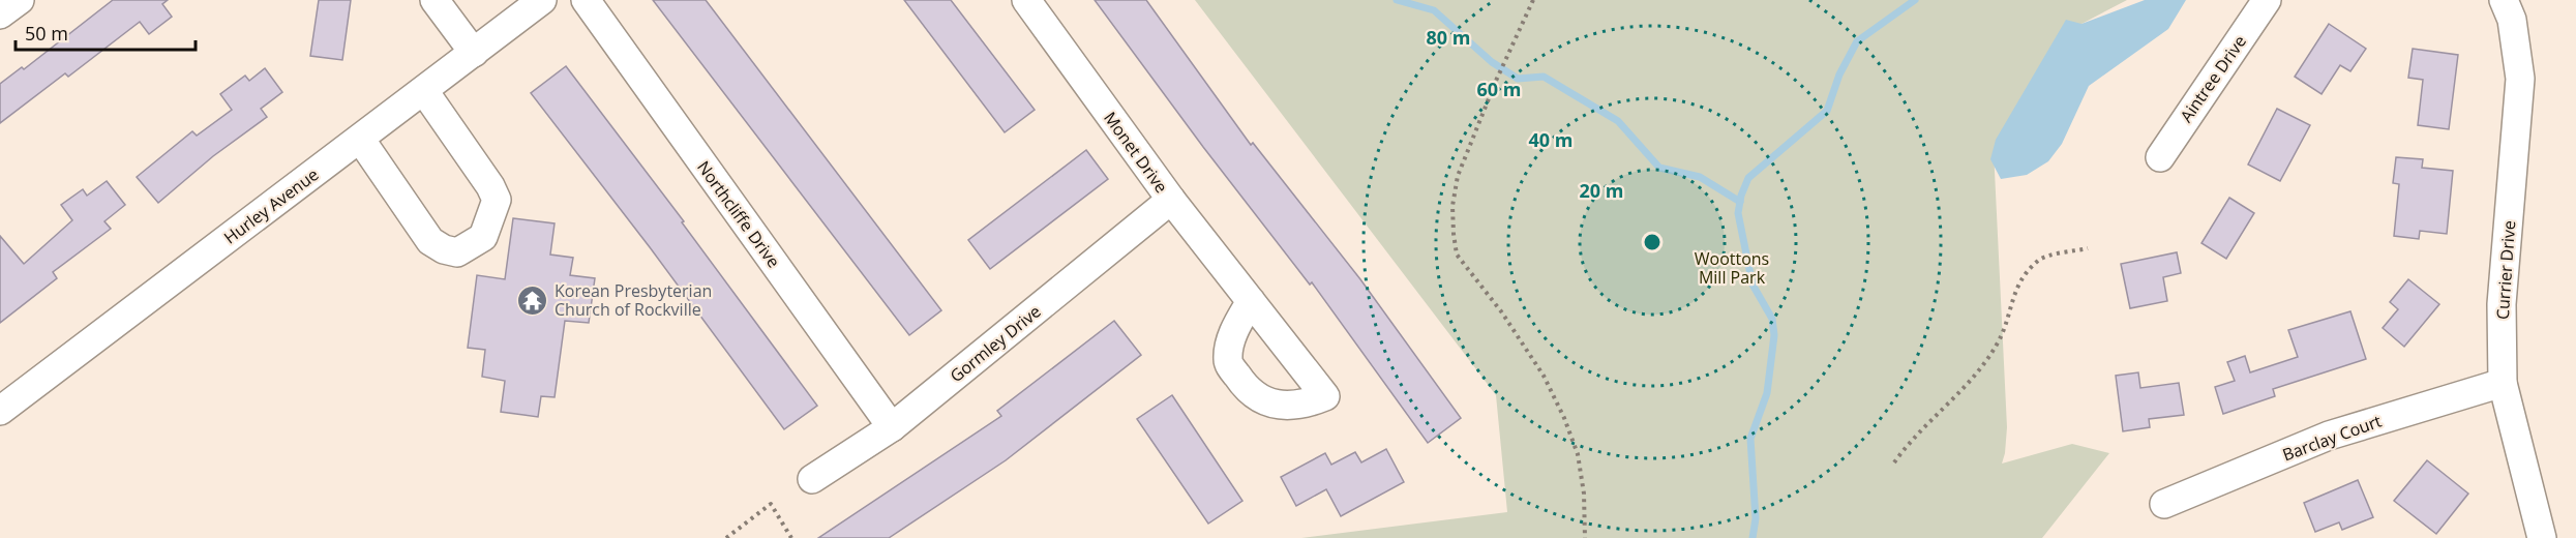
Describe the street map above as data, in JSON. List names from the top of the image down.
{
  "streets": {
    "street": [
      "Aintree Drive",
      "Monet Drive",
      "Hurley Avenue",
      "Northcliffe Drive",
      "Currier Drive",
      "Gormley Drive",
      "Barclay Court"
    ]
  },
  "crossings": [
    ["Monet Drive", "Gormley Drive"],
    ["Northcliffe Drive", "Gormley Drive"],
    ["Currier Drive", "Barclay Court"]
  ],
  "parks": ["Woottons Mill Park"],
  "places": {
    "temple": ["Korean Presbyterian Church of Rockville"]
  },
  "scale_bar": "50 m",
  "rings": [
    "80 m",
    "60 m",
    "40 m",
    "20 m"
  ]
}
